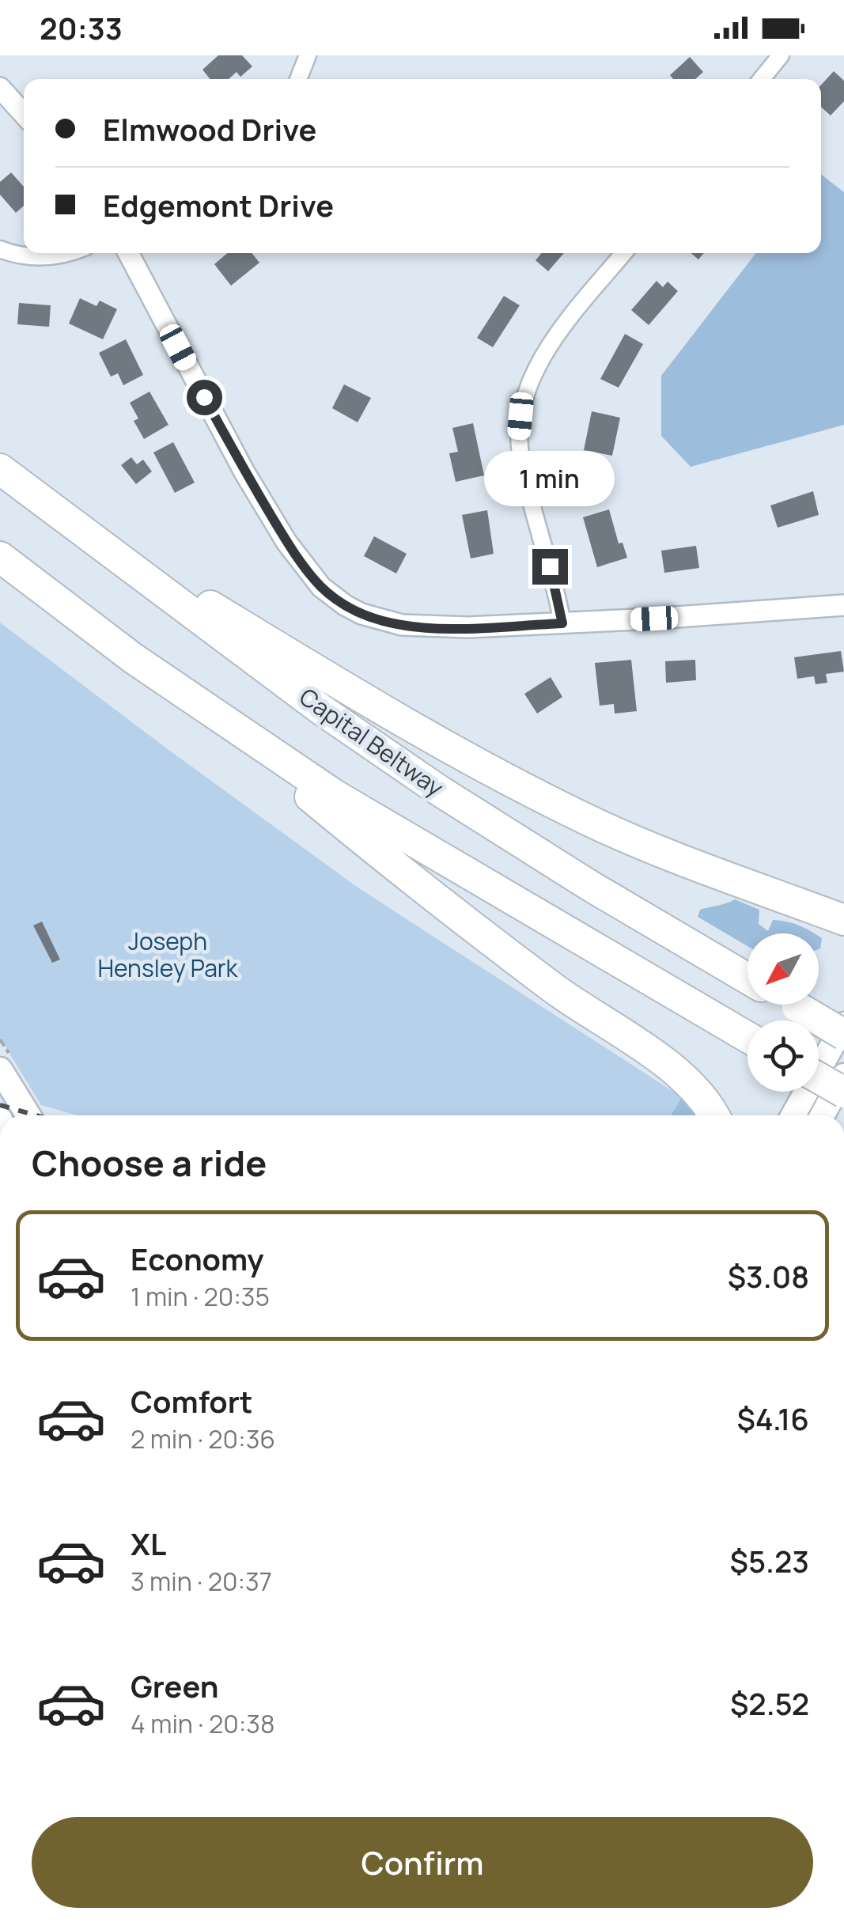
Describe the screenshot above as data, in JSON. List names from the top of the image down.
{
  "streets": {
    "highway": ["Capital Beltway"]
  },
  "parks": ["Joseph Hensley Park"],
  "north": "bottom left",
  "page": {
    "status": "20:33",
    "banner": ["Elmwood Drive", "Edgemont Drive"],
    "bubble": "1 min",
    "heading": "Choose a ride",
    "list": [
      {
        "name": "Economy",
        "note": "1 min · 20:35",
        "value": "$3.08"
      },
      {
        "name": "Comfort",
        "note": "2 min · 20:36",
        "value": "$4.16"
      },
      {
        "name": "XL",
        "note": "3 min · 20:37",
        "value": "$5.23"
      },
      {
        "name": "Green",
        "note": "4 min · 20:38",
        "value": "$2.52"
      }
    ],
    "buttons": "Confirm"
  }
}
